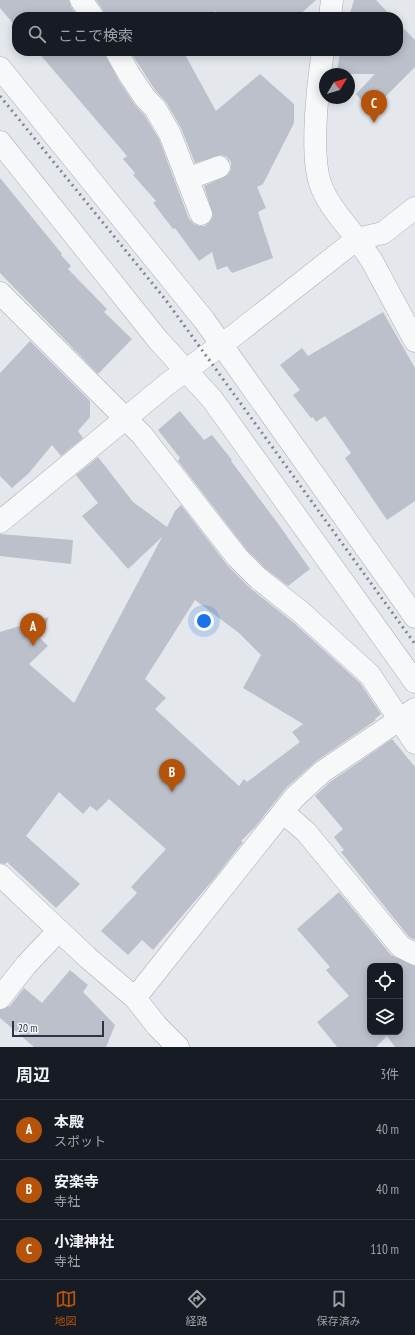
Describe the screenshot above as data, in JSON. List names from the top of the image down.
{
  "scale_bar": "20 m",
  "north": "top right",
  "page": {
    "search": "ここで検索",
    "pins": ["C", "A", "B"],
    "scale": "20 m",
    "heading": ["周辺", "3件"],
    "list": [
      {
        "mark": "A",
        "name": "本殿",
        "note": "スポット",
        "value": "40 m"
      },
      {
        "mark": "B",
        "name": "安楽寺",
        "note": "寺社",
        "value": "40 m"
      },
      {
        "mark": "C",
        "name": "小津神社",
        "note": "寺社",
        "value": "110 m"
      }
    ],
    "nav": ["地図", "経路", "保存済み"]
  }
}
